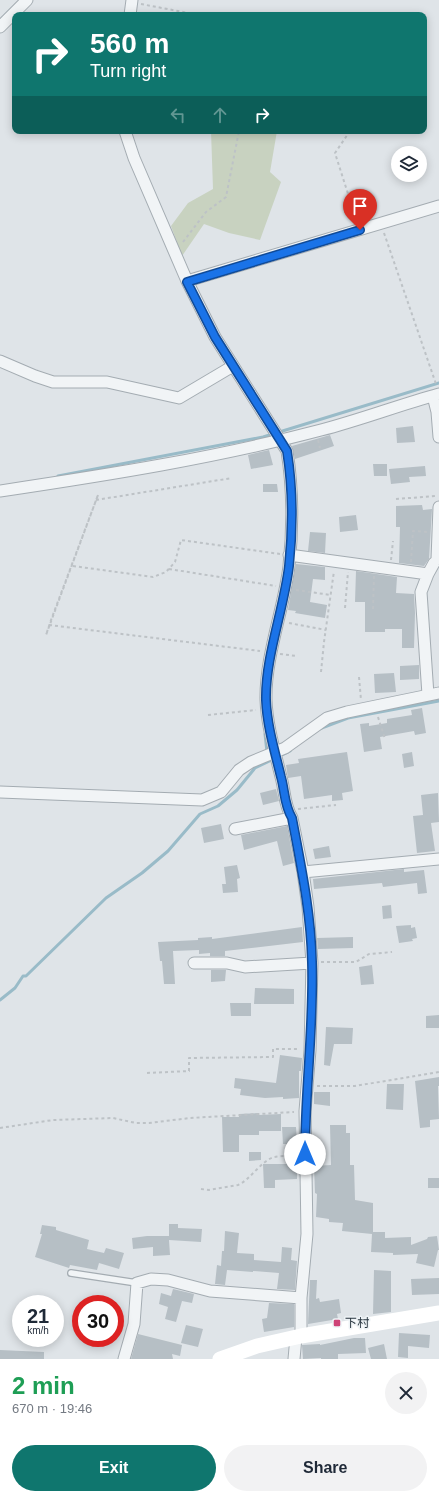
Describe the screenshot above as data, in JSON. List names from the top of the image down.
{
  "places": {
    "transit": ["下村"]
  },
  "page": {
    "turn": ["560 m", "Turn right"],
    "speed": "21 km/h",
    "limit": "30",
    "heading": ["2 min", "670 m · 19:46"],
    "buttons": ["Exit", "Share"]
  }
}
